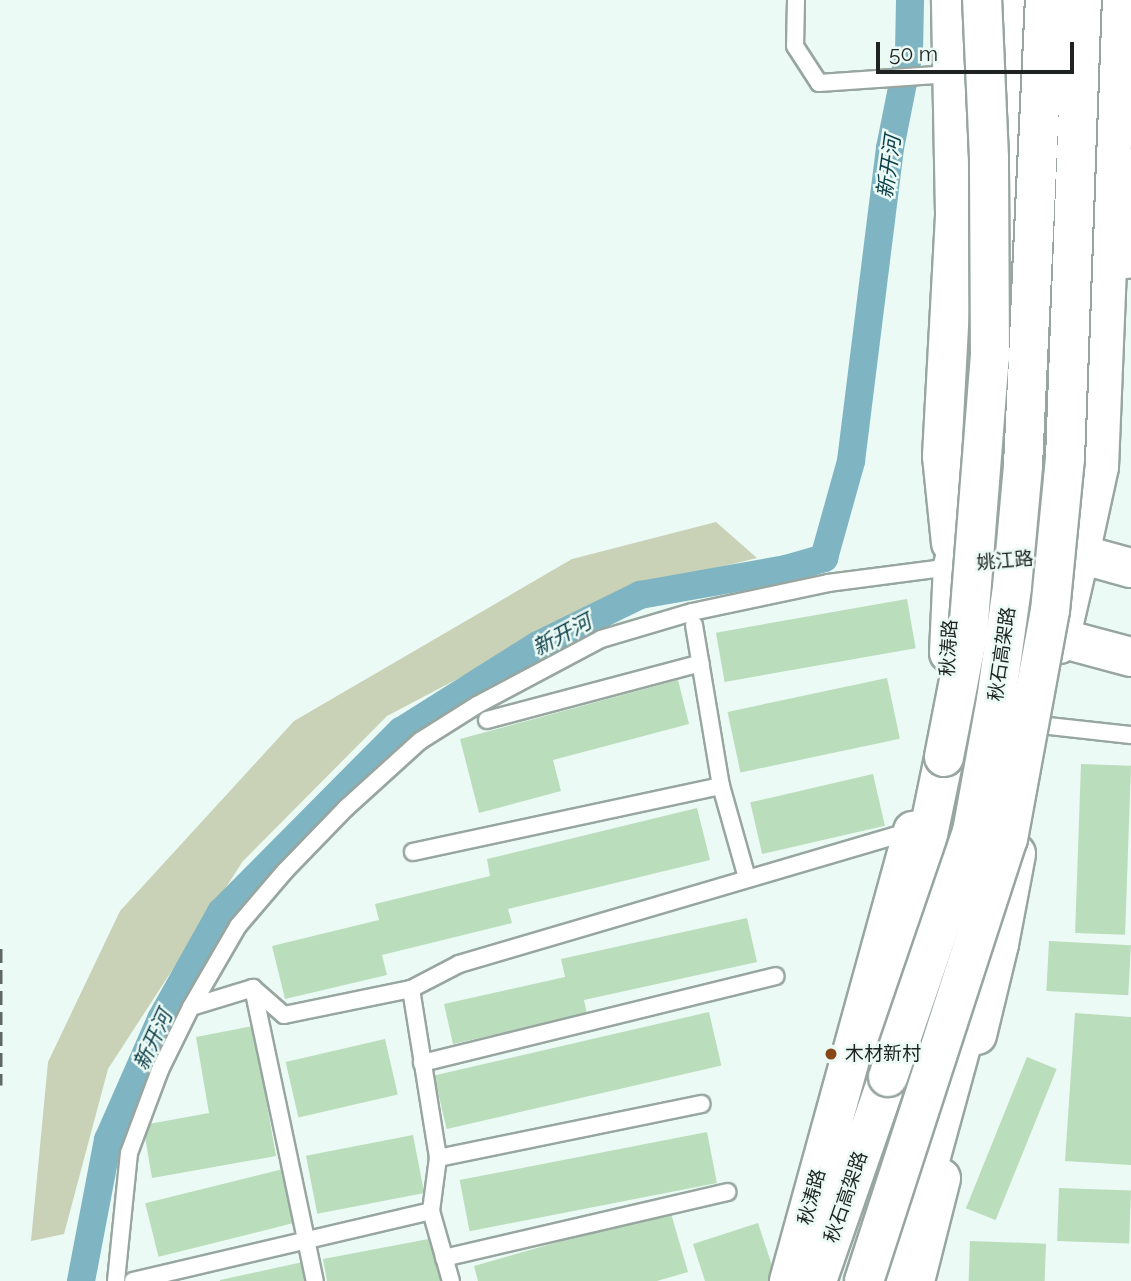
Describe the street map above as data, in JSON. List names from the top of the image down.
{
  "streets": {
    "main road": ["姚江路", "秋涛路", "秋石高架路"]
  },
  "crossings": [
    ["姚江路", "秋涛路"]
  ],
  "water": ["新开河"],
  "places": ["木材新村"],
  "scale_bar": "50 m"
}
